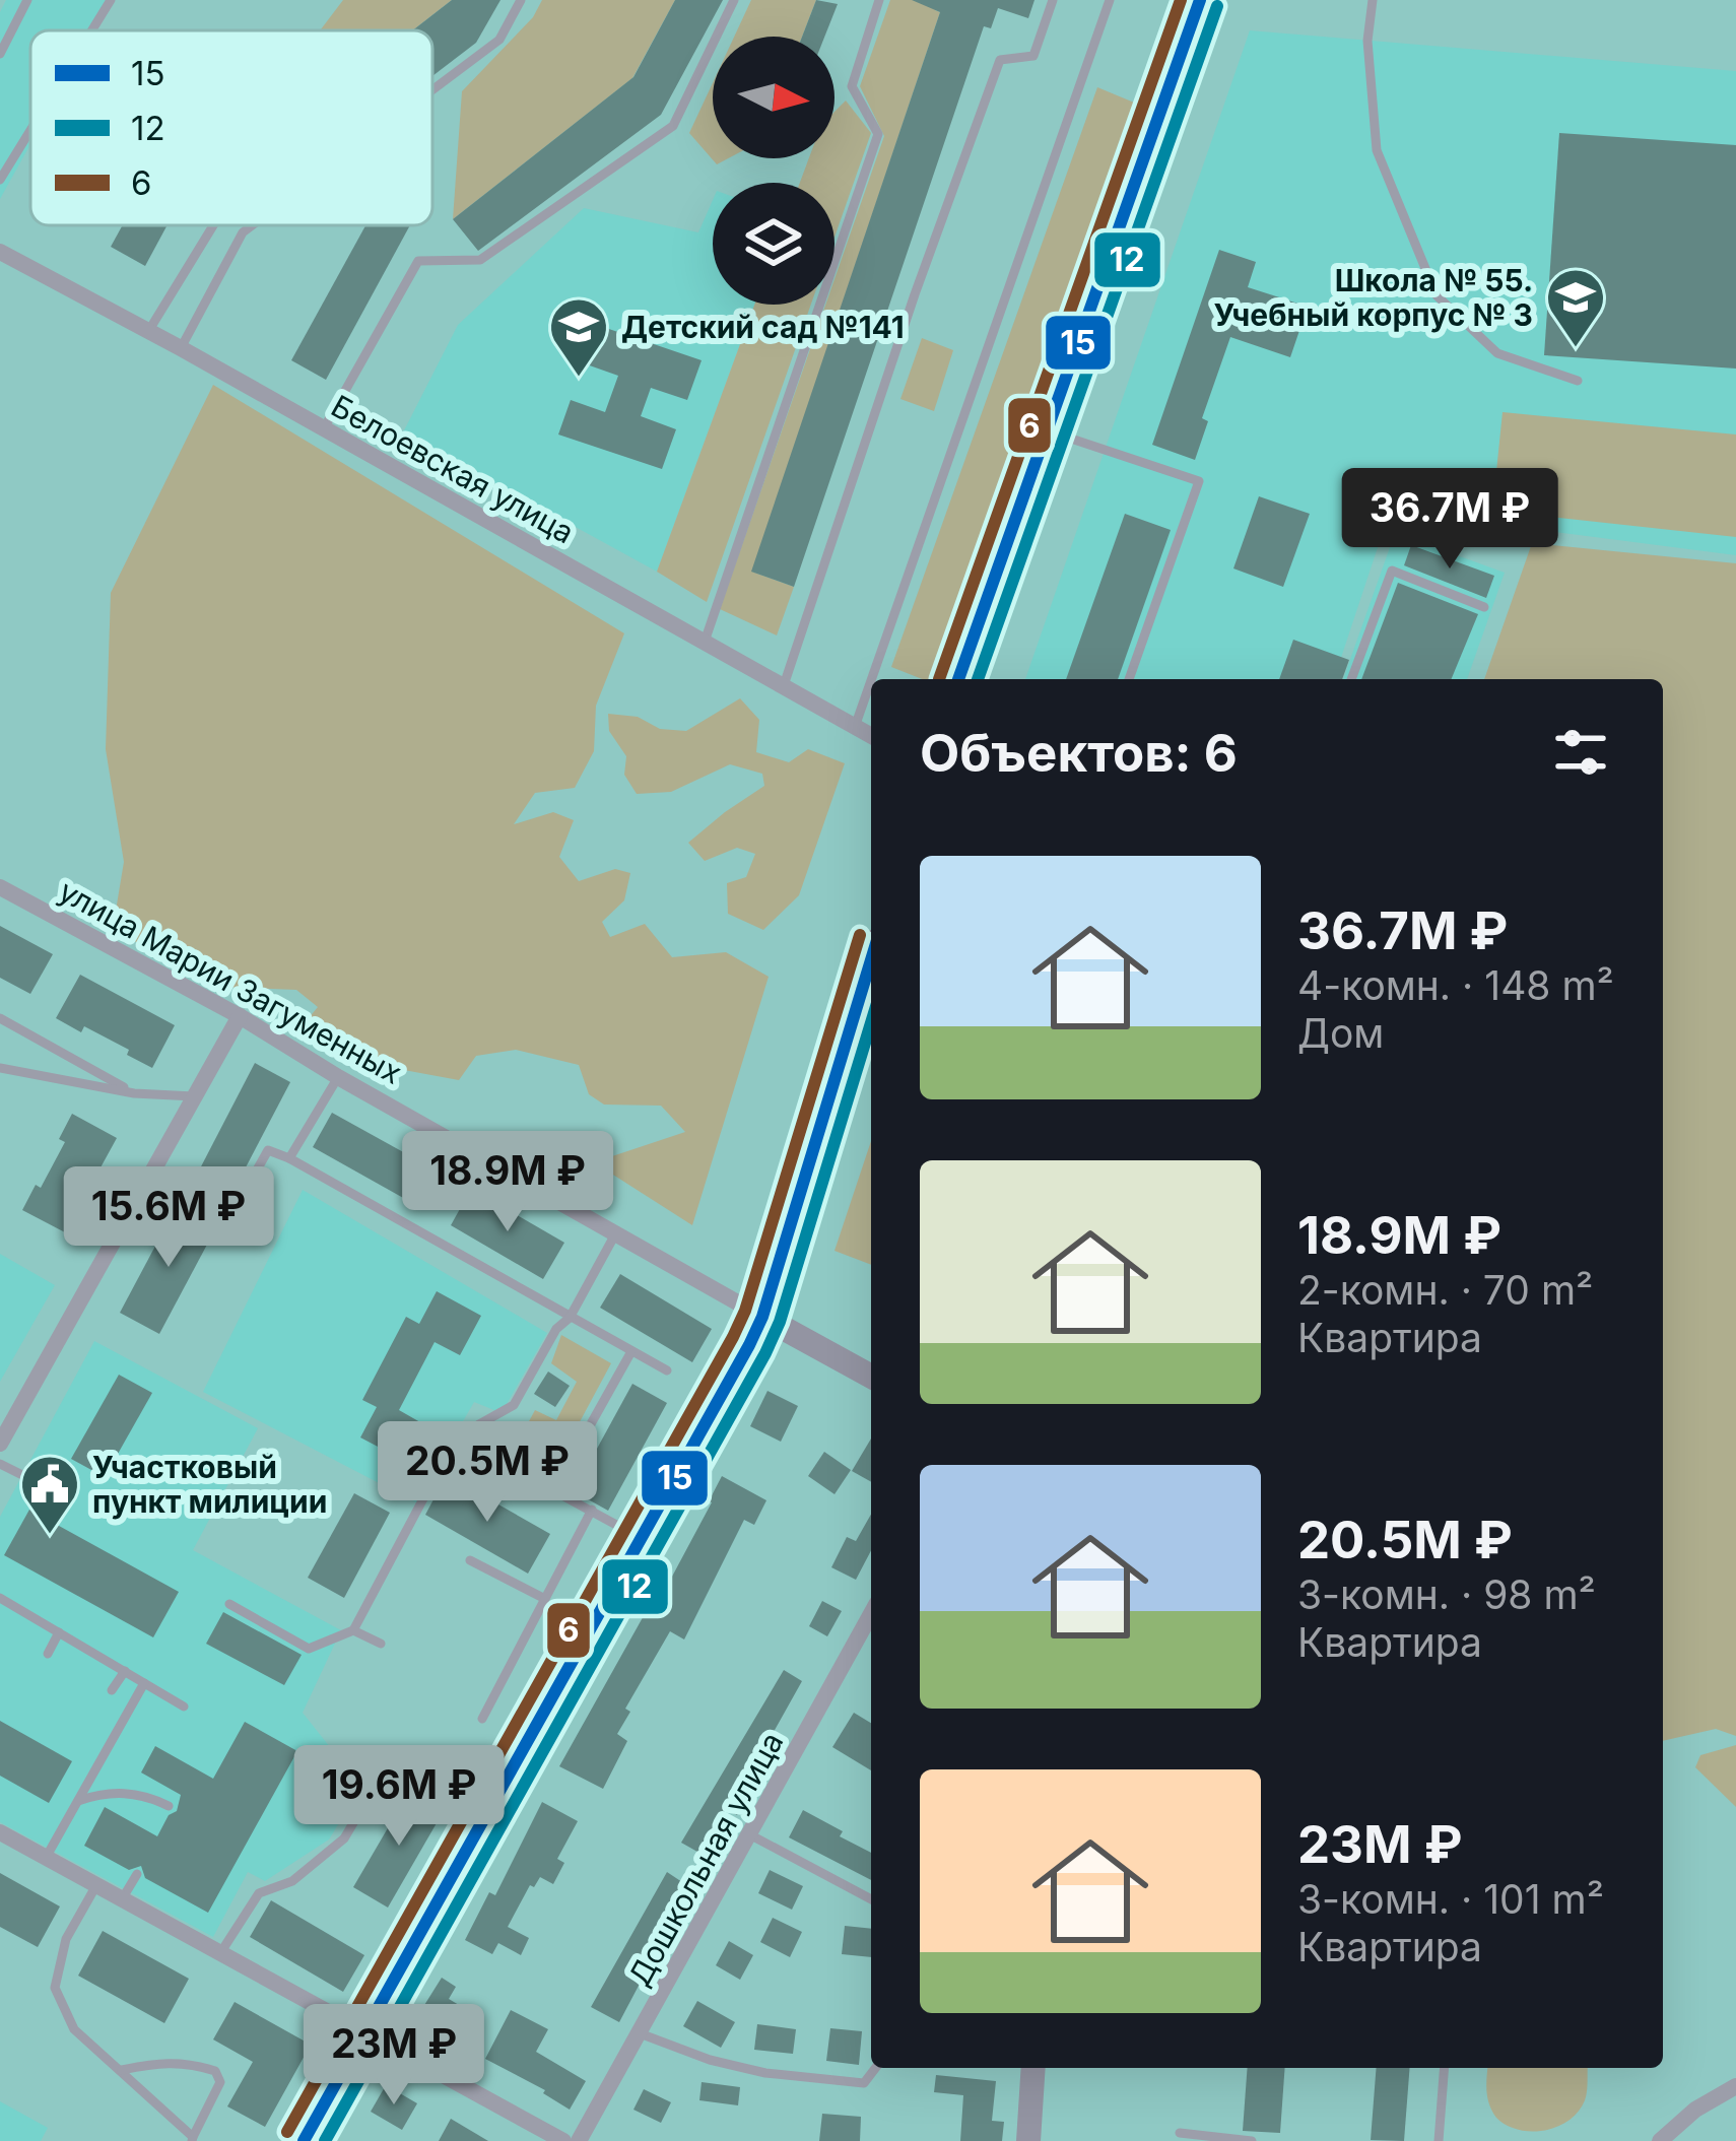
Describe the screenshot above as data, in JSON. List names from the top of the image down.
{
  "streets": {
    "main road": ["улица Марии Загуменных"],
    "street": ["Белоевская улица", "Дошкольная улица"]
  },
  "places": {
    "school or university": ["Школа № 55. Учебный корпус № 3", "Детский сад №141"],
    "public building": ["Участковый пункт милиции"]
  },
  "lines": ["transit line 15", "transit line 6", "transit line 12"],
  "legend": ["15", "12", "6"],
  "north": "right",
  "page": {
    "price": [
      "36.7M ₽",
      "18.9M ₽",
      "15.6M ₽",
      "20.5M ₽",
      "19.6M ₽",
      "23M ₽"
    ],
    "heading": "Объектов: 6",
    "list": [
      {
        "name": "36.7M ₽",
        "note": "4-комн. · 148 m² · Дом"
      },
      {
        "name": "18.9M ₽",
        "note": "2-комн. · 70 m² · Квартира"
      },
      {
        "name": "20.5M ₽",
        "note": "3-комн. · 98 m² · Квартира"
      },
      {
        "name": "23M ₽",
        "note": "3-комн. · 101 m² · Квартира"
      }
    ]
  }
}
